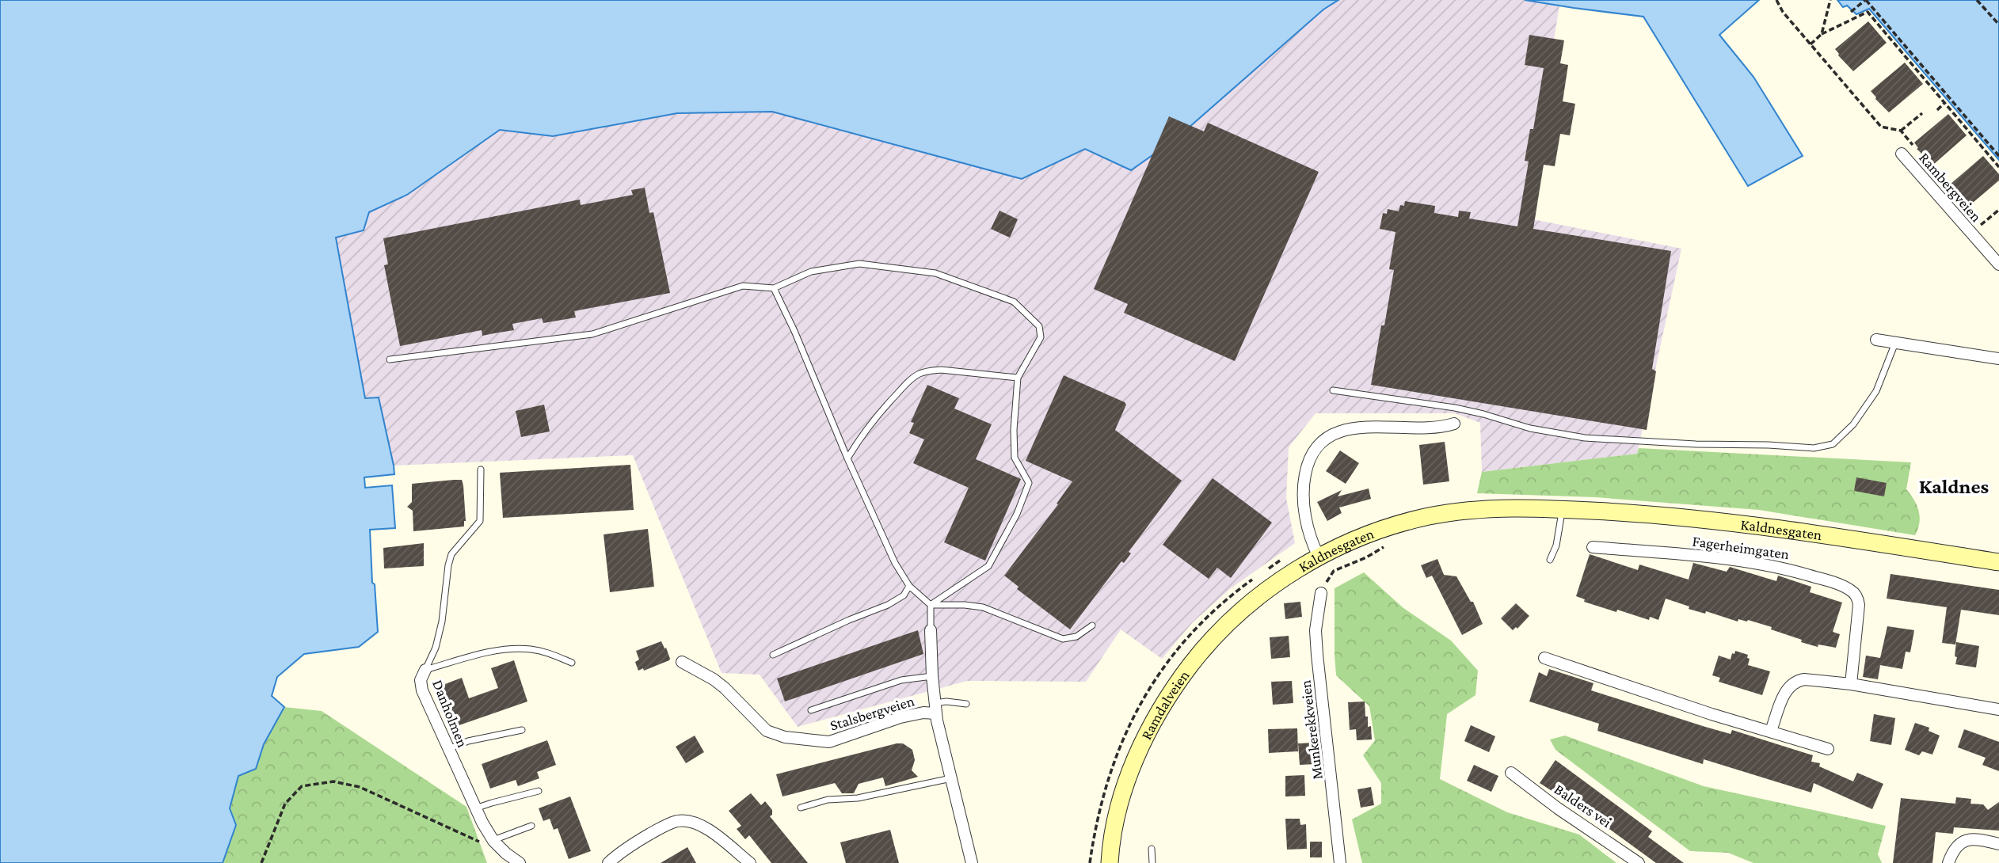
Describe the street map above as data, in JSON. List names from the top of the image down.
{
  "streets": {
    "main road": ["Kaldnesgaten", "Ramdalveien"],
    "street": [
      "Rambergveien",
      "Fagerheimgaten",
      "Stalsbergveien",
      "Danholmen",
      "Munkerekkveien",
      "Balders vei"
    ]
  },
  "crossings": [
    ["Kaldnesgaten", "Ramdalveien"]
  ],
  "districts": ["Kaldnes"]
}
